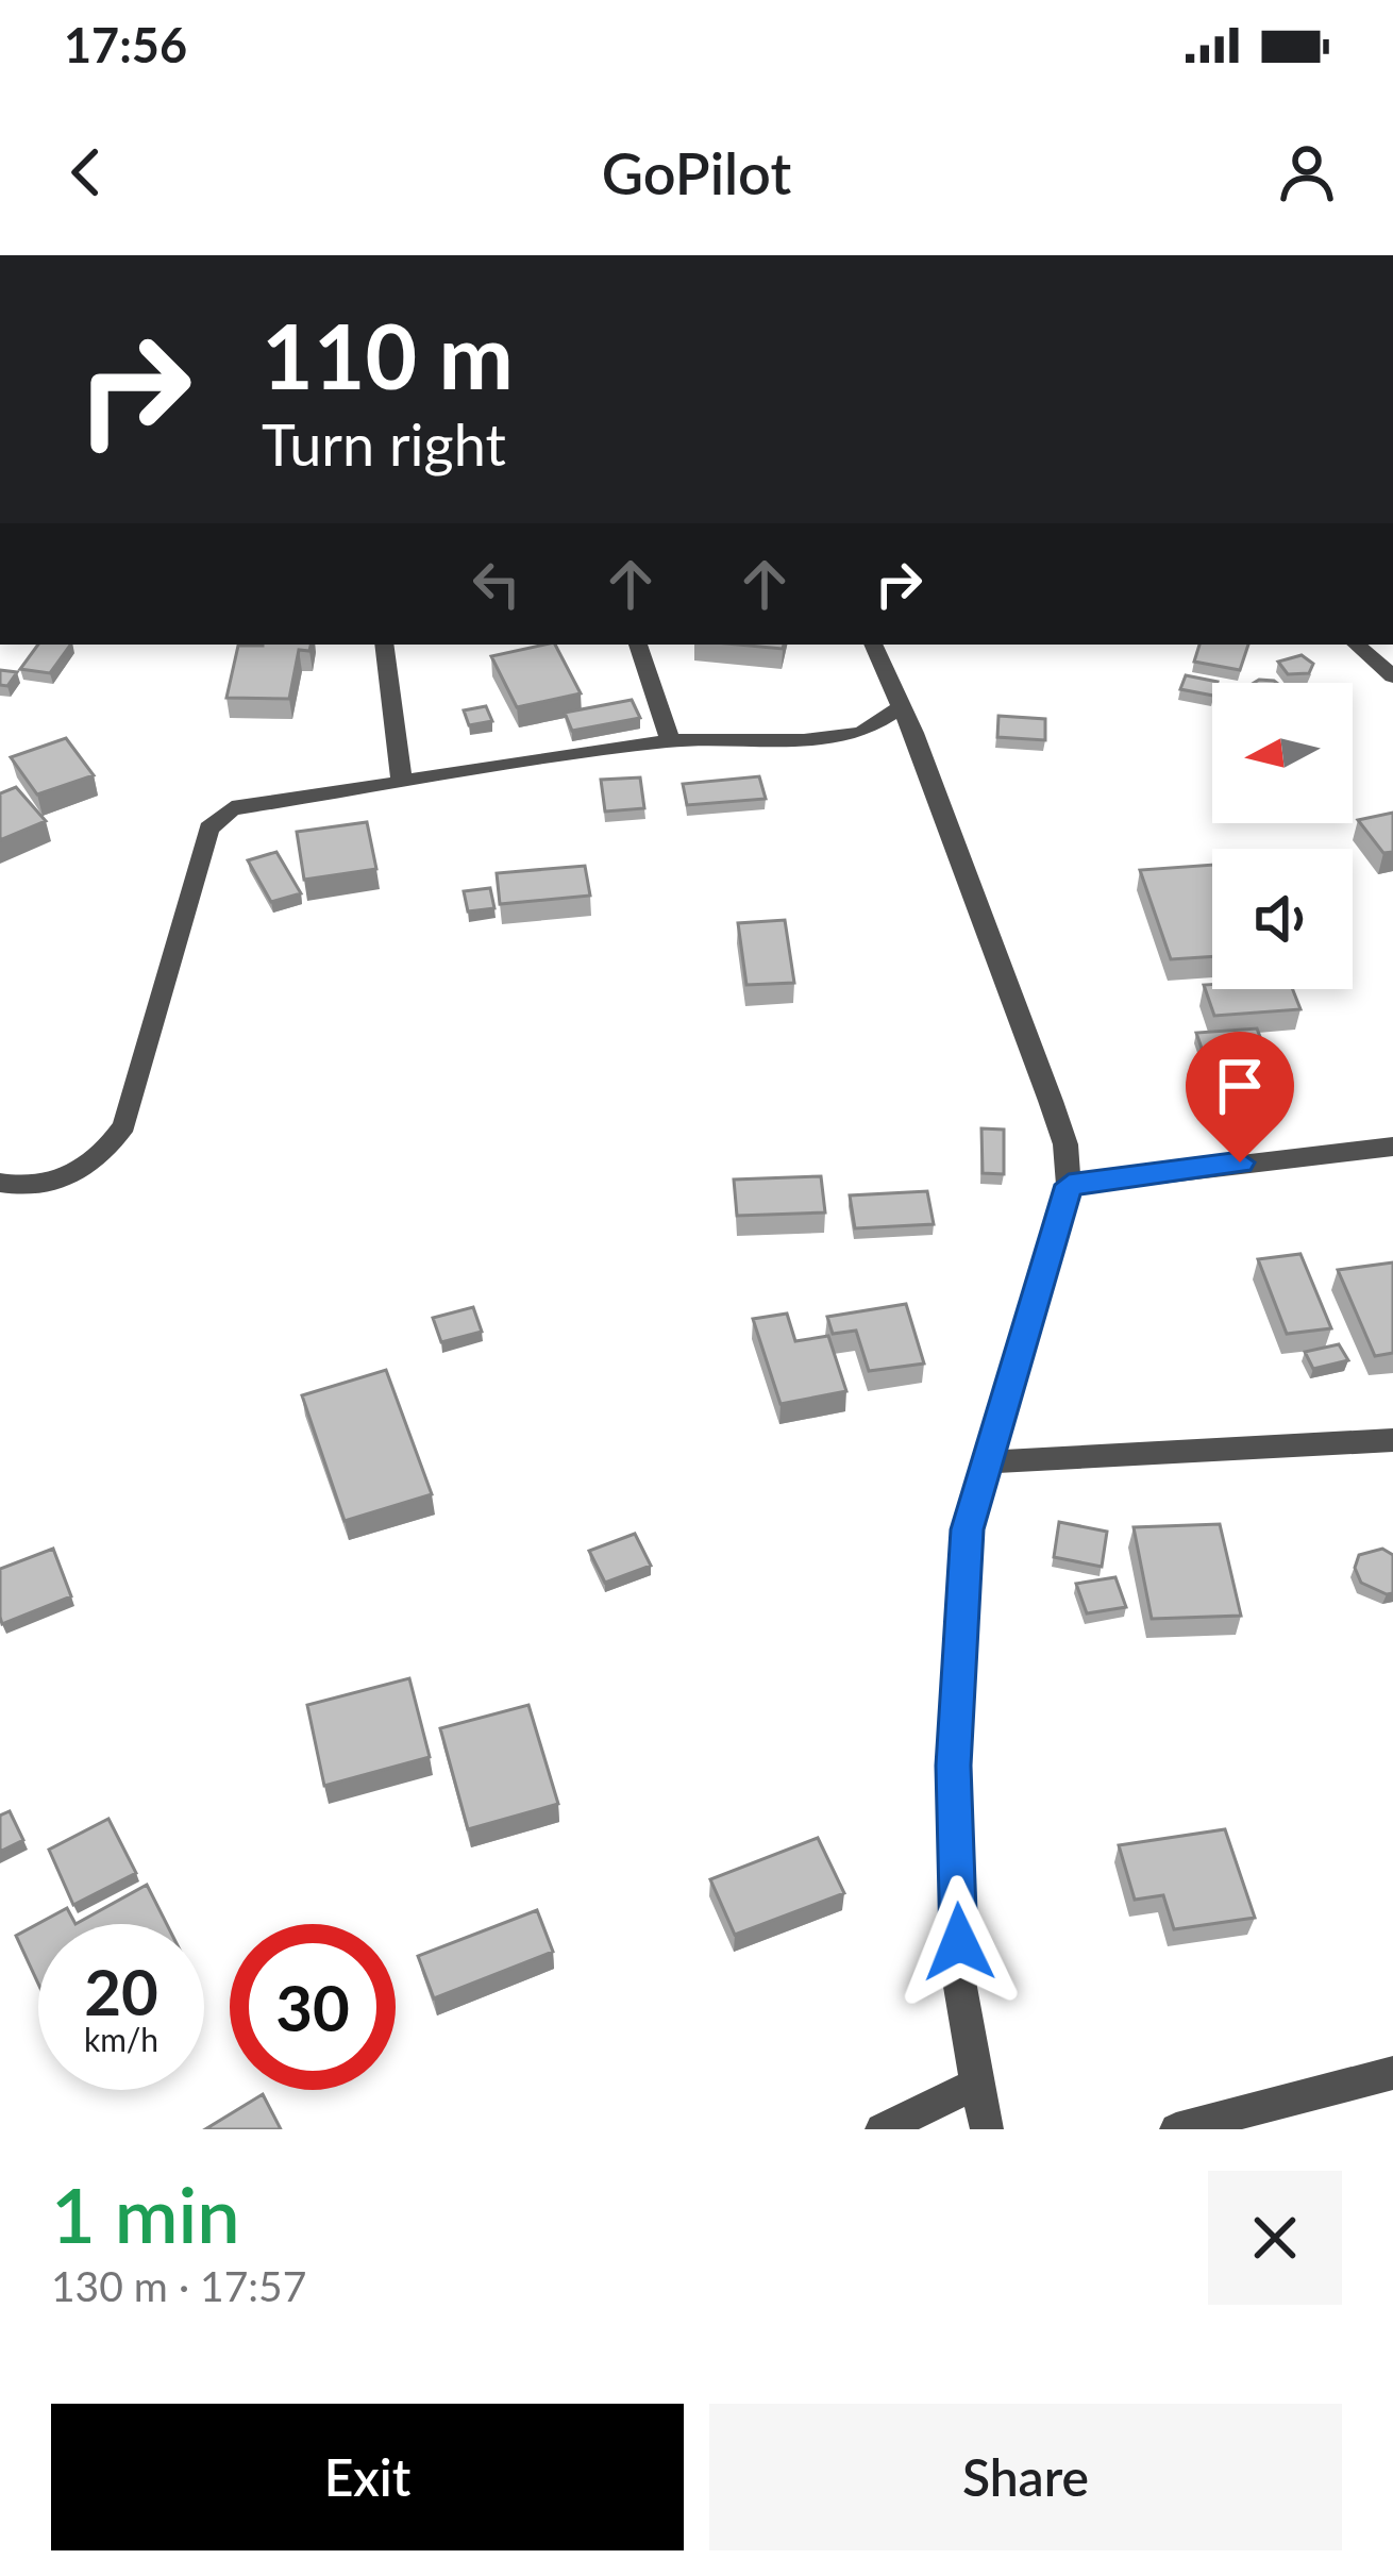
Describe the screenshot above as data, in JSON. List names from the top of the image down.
{
  "north": "left",
  "page": {
    "status": "17:56",
    "header": "GoPilot",
    "turn": ["110 m", "Turn right"],
    "speed": "20 km/h",
    "limit": "30",
    "heading": ["1 min", "130 m · 17:57"],
    "buttons": ["Exit", "Share"]
  }
}
